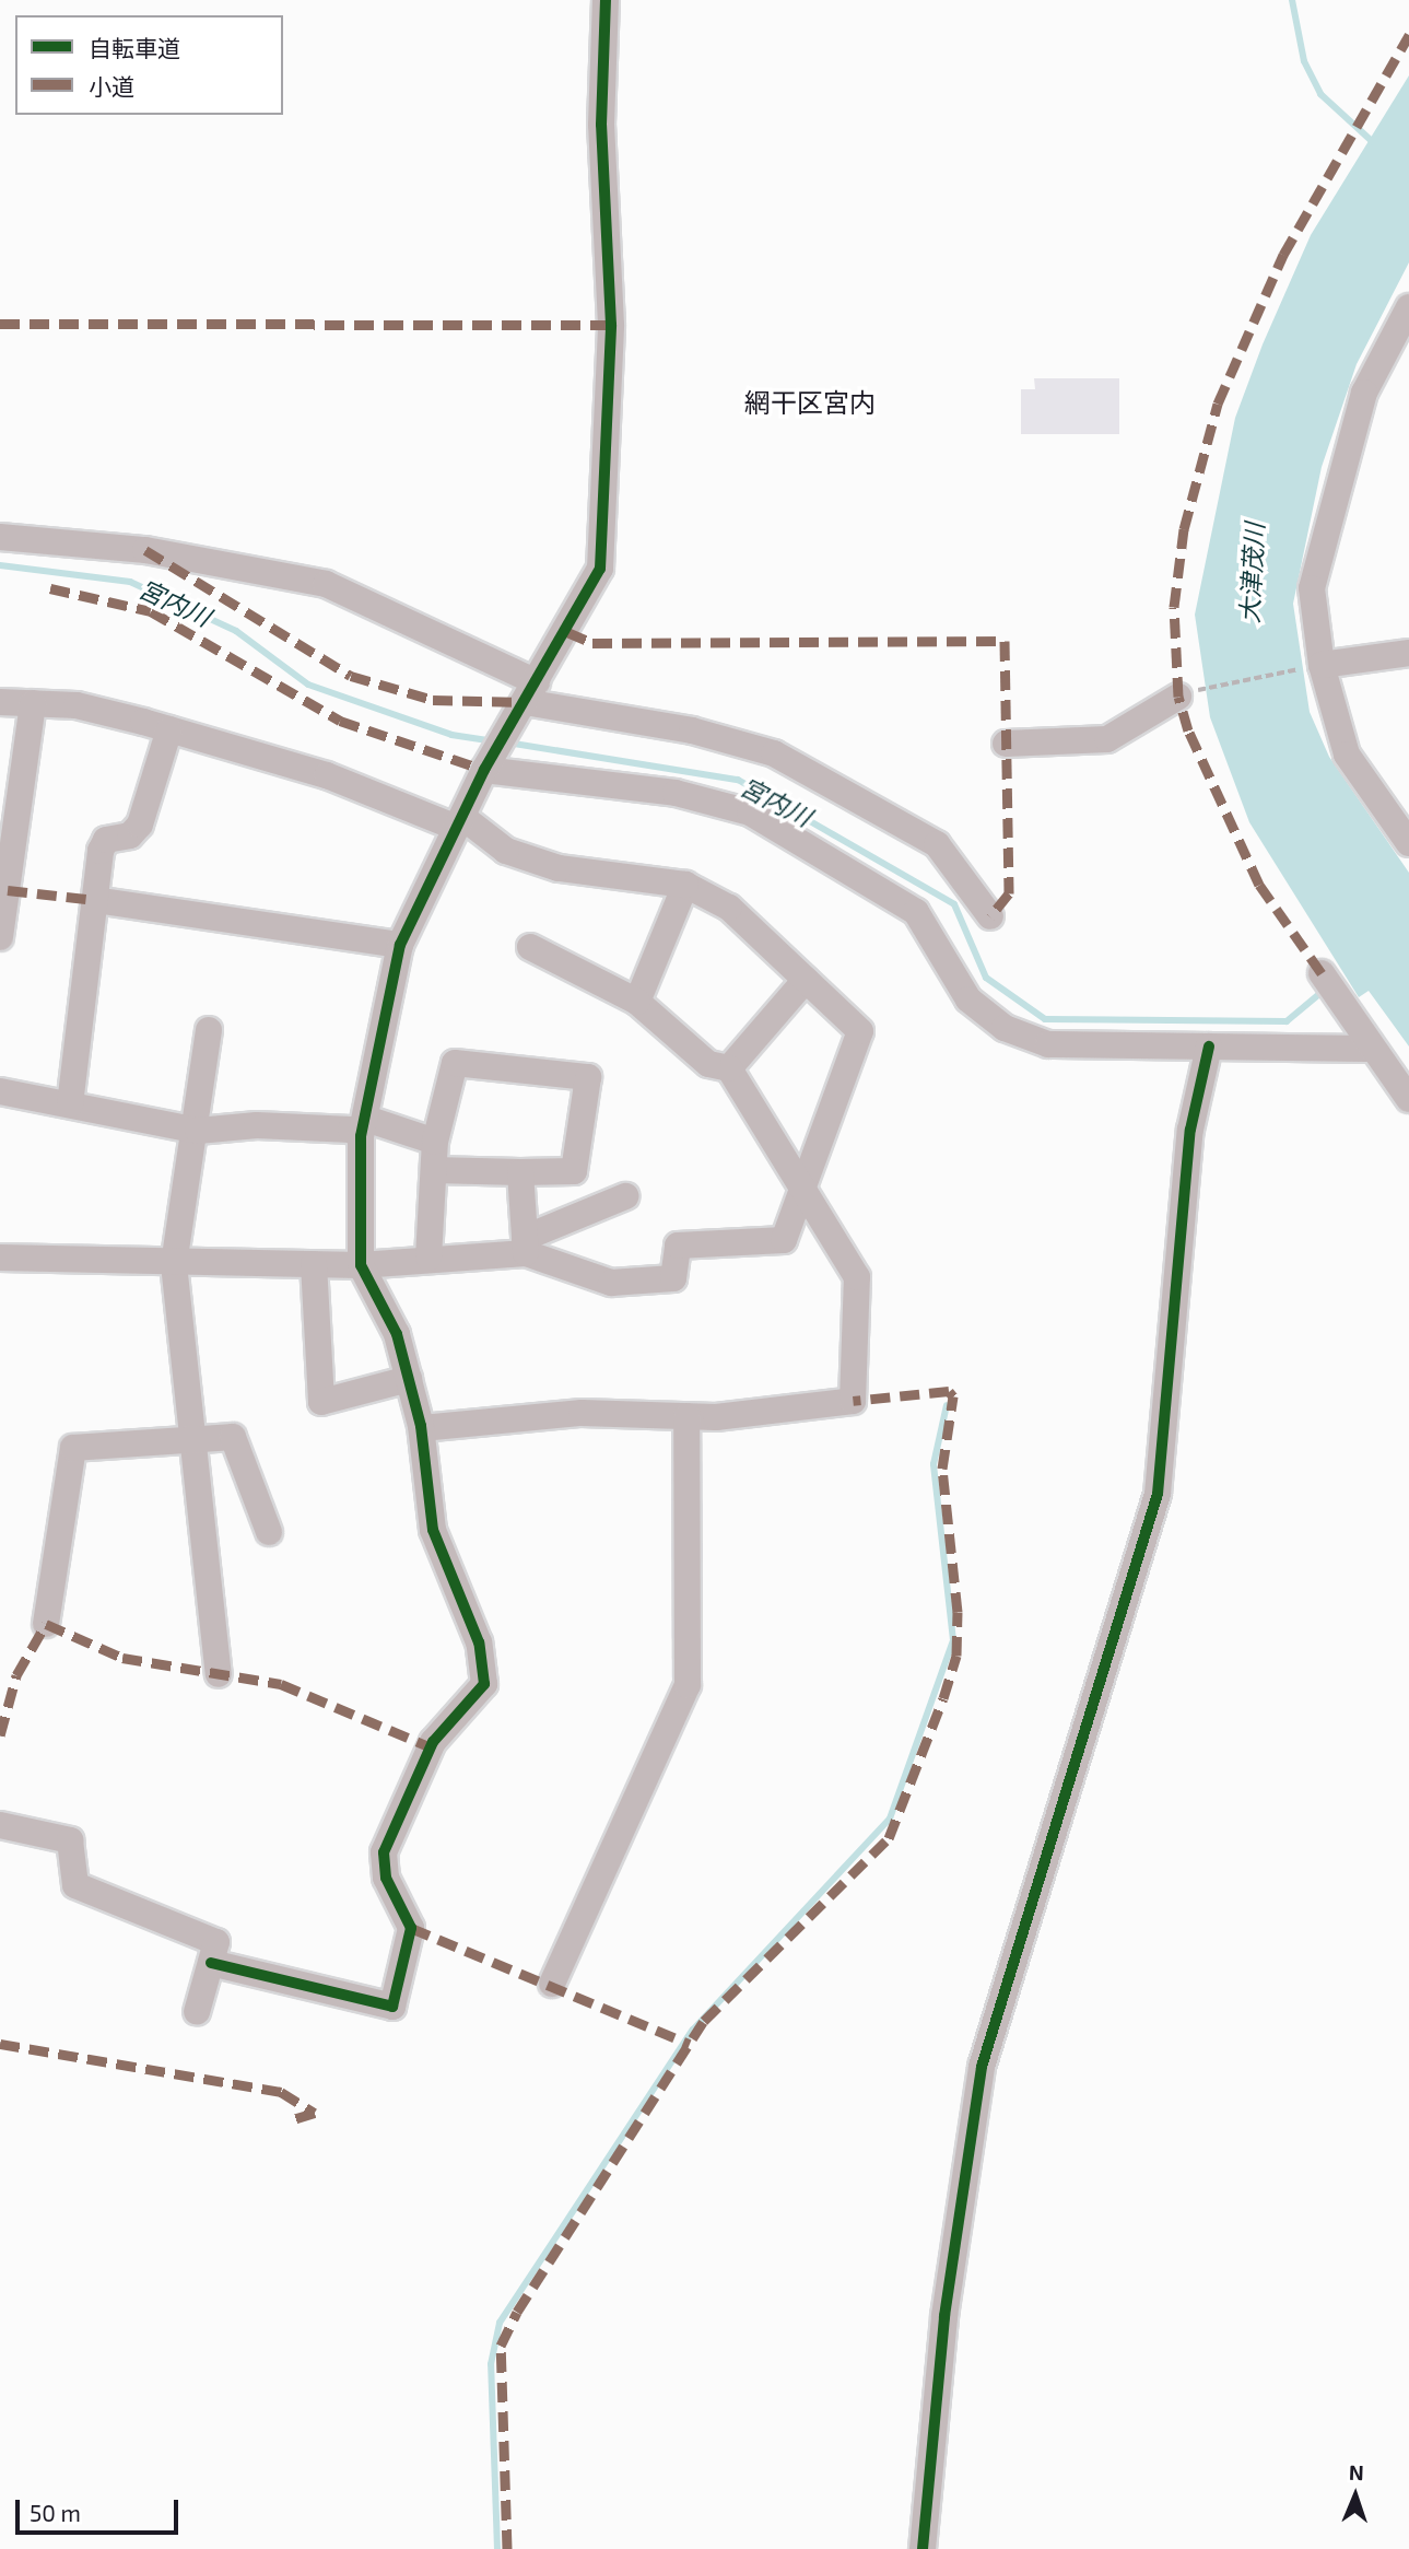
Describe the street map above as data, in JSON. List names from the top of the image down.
{
  "districts": ["網干区宮内"],
  "water": ["大津茂川", "宮内川"],
  "legend": ["自転車道", "小道"],
  "scale_bar": "50 m",
  "north": "top"
}
